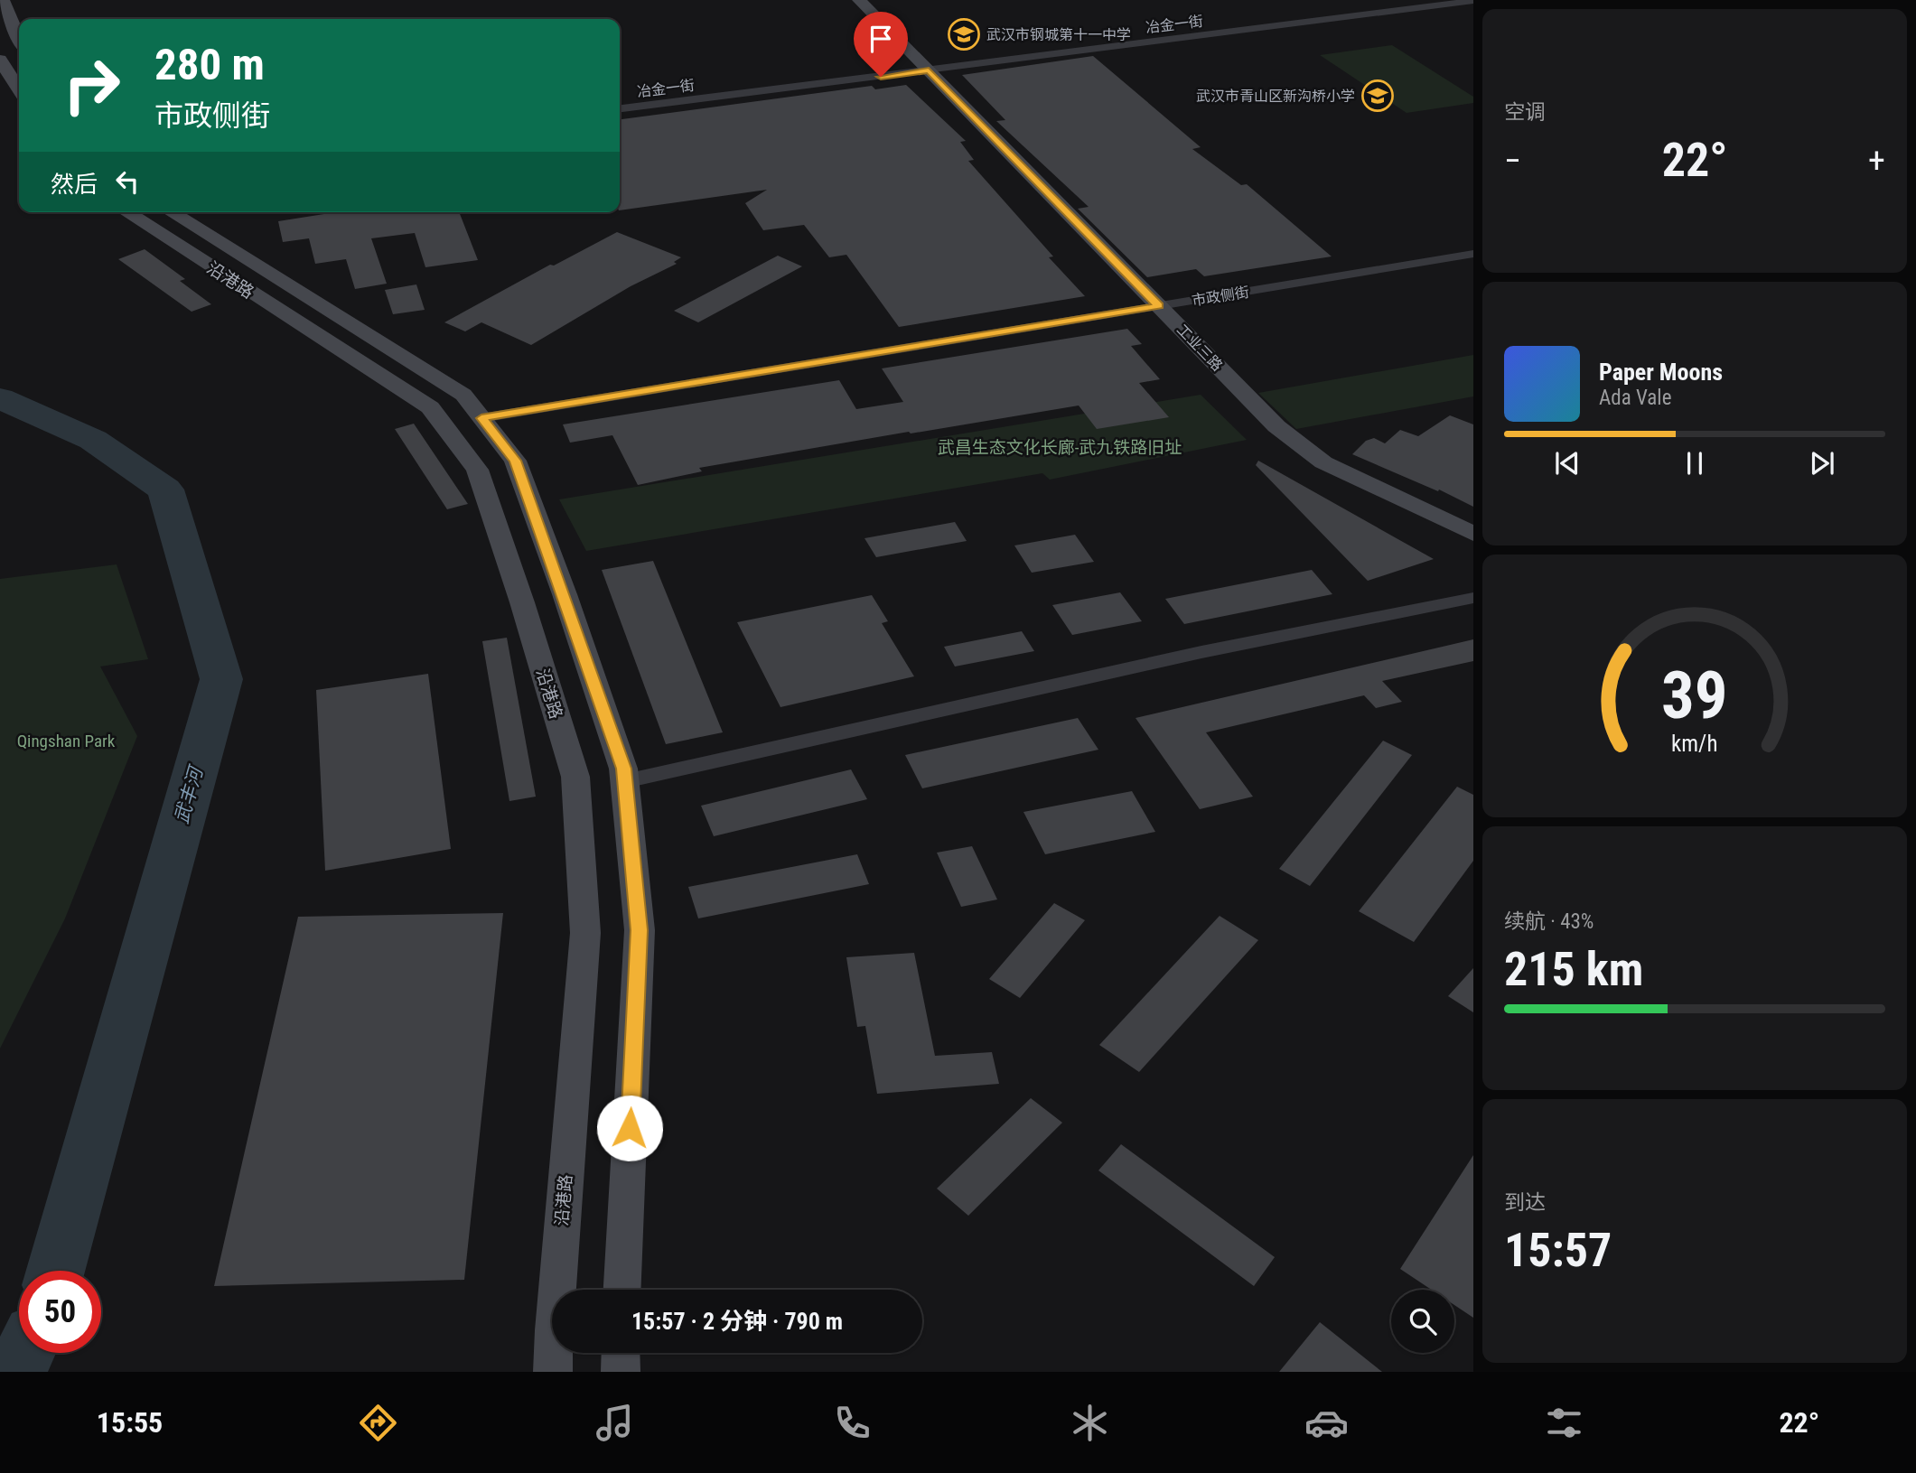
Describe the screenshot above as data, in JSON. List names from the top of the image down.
{
  "streets": {
    "main road": ["沿港路", "工业三路"],
    "street": ["冶金一街", "市政侧街"]
  },
  "crossings": [
    ["冶金一街", "工业三路"],
    ["沿港路", "市政侧街"],
    ["市政侧街", "工业三路"]
  ],
  "water": ["武丰河"],
  "parks": ["武昌生态文化长廊-武九铁路旧址", "Qingshan Park"],
  "places": {
    "school or university": ["武汉市钢城第十一中学", "武汉市青山区新沟桥小学"]
  },
  "page": {
    "tile": [
      "空调",
      ["续航 · 43%", "215 km"],
      ["到达", "15:57"]
    ],
    "turn": ["280 m", "市政侧街"],
    "heat": ["−", "22°", "+"],
    "then": "然后",
    "song": ["Paper Moons", "Ada Vale"],
    "limit": "50",
    "trip": "15:57 · 2 分钟 · 790 m",
    "tabs": ["15:55", "22°"],
    "gauge": ["39", "km/h"]
  }
}
